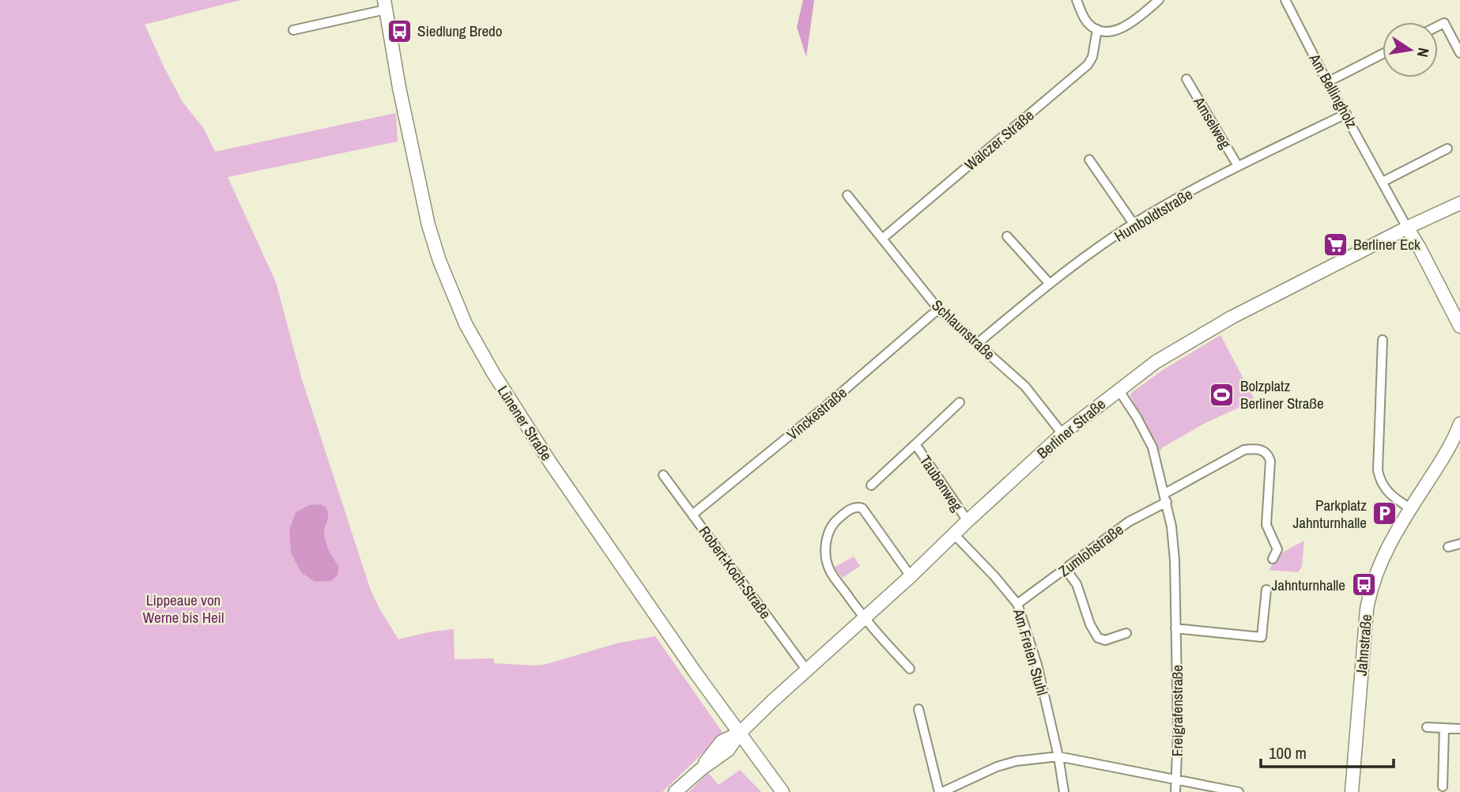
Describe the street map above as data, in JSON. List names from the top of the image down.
{
  "streets": {
    "street": [
      "Am Bellingholz",
      "Amselweg",
      "Walczer Straße",
      "Humboldtstraße",
      "Schlaunstraße",
      "Vinckestraße",
      "Lünener Straße",
      "Berliner Straße",
      "Taubenweg",
      "Zumlohstraße",
      "Robert-Koch-Straße",
      "Jahnstraße",
      "Am Freien Stuhl",
      "Freigrafenstraße"
    ]
  },
  "crossings": [
    ["Am Bellingholz", "Humboldtstraße"],
    ["Am Bellingholz", "Berliner Straße"],
    ["Amselweg", "Humboldtstraße"],
    ["Walczer Straße", "Schlaunstraße"],
    ["Humboldtstraße", "Schlaunstraße"],
    ["Schlaunstraße", "Vinckestraße"],
    ["Schlaunstraße", "Berliner Straße"],
    ["Vinckestraße", "Robert-Koch-Straße"],
    ["Lünener Straße", "Berliner Straße"],
    ["Berliner Straße", "Taubenweg"],
    ["Berliner Straße", "Robert-Koch-Straße"],
    ["Berliner Straße", "Am Freien Stuhl"],
    ["Berliner Straße", "Freigrafenstraße"],
    ["Zumlohstraße", "Am Freien Stuhl"],
    ["Zumlohstraße", "Freigrafenstraße"]
  ],
  "parks": ["Lippeaue von Werne bis Heil"],
  "places": {
    "bus stop": ["Siedlung Bredo", "Jahnturnhalle"],
    "supermarket": ["Berliner Eck"],
    "sports": ["Bolzplatz Berliner Straße"],
    "parking": ["Parkplatz Jahnturnhalle"]
  },
  "scale_bar": "100 m",
  "north": "right"
}
